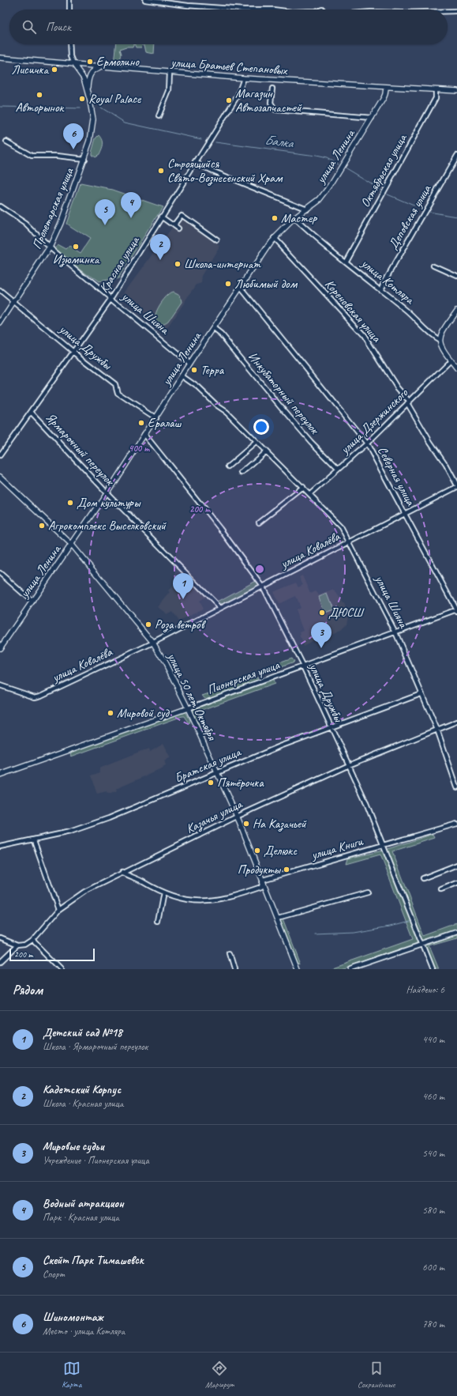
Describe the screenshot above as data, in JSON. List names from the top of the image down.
{
  "streets": {
    "main road": [
      "улица Братьев Степановых",
      "улица Ленина",
      "Пролетарская улица",
      "улица Котляра",
      "Пионерская улица",
      "улица 50 лет Октября"
    ],
    "street": [
      "Октябрьская улица",
      "Деповская улица",
      "Красная улица",
      "Кореновская улица",
      "улица Шияна",
      "улица Дружбы",
      "Инкубаторный переулок",
      "улица Дзержинского",
      "Ярмарочный переулок",
      "Северная улица",
      "улица Ковалёва",
      "Братская улица",
      "Казачья улица",
      "улица Книги"
    ]
  },
  "crossings": [
    ["улица Братьев Степановых", "улица Ленина"],
    ["улица Братьев Степановых", "Октябрьская улица"],
    ["улица Братьев Степановых", "Пролетарская улица"],
    ["улица Братьев Степановых", "Красная улица"],
    ["улица Ленина", "улица Котляра"],
    ["улица Ленина", "Кореновская улица"],
    ["улица Ленина", "улица Шияна"],
    ["улица Ленина", "улица Дружбы"],
    ["улица Ленина", "Инкубаторный переулок"],
    ["улица Ленина", "Ярмарочный переулок"],
    ["улица Ленина", "Северная улица"],
    ["улица Ленина", "улица 50 лет Октября"],
    ["Октябрьская улица", "улица Котляра"],
    ["Пролетарская улица", "улица Шияна"],
    ["Пролетарская улица", "улица Дружбы"],
    ["Деповская улица", "улица Котляра"],
    ["Красная улица", "улица Шияна"],
    ["Красная улица", "улица Дружбы"],
    ["Красная улица", "Ярмарочный переулок"],
    ["улица Котляра", "улица Дзержинского"],
    ["Кореновская улица", "улица Дзержинского"],
    ["Кореновская улица", "улица Ковалёва"],
    ["улица Шияна", "улица Дзержинского"],
    ["улица Шияна", "улица Ковалёва"],
    ["улица Шияна", "Пионерская улица"],
    ["улица Шияна", "Братская улица"],
    ["улица Шияна", "Казачья улица"],
    ["улица Дружбы", "улица Ковалёва"],
    ["улица Дружбы", "Пионерская улица"],
    ["улица Дружбы", "Братская улица"],
    ["улица Дружбы", "Казачья улица"],
    ["улица Дружбы", "улица Книги"],
    ["Инкубаторный переулок", "улица Дзержинского"],
    ["улица Дзержинского", "Северная улица"],
    ["Ярмарочный переулок", "улица Ковалёва"],
    ["Северная улица", "улица Ковалёва"],
    ["Северная улица", "Пионерская улица"],
    ["улица Ковалёва", "улица 50 лет Октября"],
    ["Пионерская улица", "улица 50 лет Октября"],
    ["улица 50 лет Октября", "Братская улица"],
    ["улица 50 лет Октября", "Казачья улица"],
    ["улица 50 лет Октября", "улица Книги"],
    ["Казачья улица", "улица Книги"]
  ],
  "water": ["Балка"],
  "places": [
    "Ермолино",
    "Лисичка",
    "Авторынок",
    "Royal Palace",
    "Магазин Автозапчастей",
    "Строящийся Свято-Вознесенский Храм",
    "Мастер",
    "Изюминка",
    "Школа-интернат",
    "Любимый дом",
    "Терра",
    "Ералаш",
    "Дом культуры",
    "Агрокомплекс Выселковский",
    "ДЮСШ",
    "Роза ветров",
    "Мировой суд",
    "Пятёрочка",
    "На Казачьей",
    "Делюкс",
    "Продукты"
  ],
  "scale_bar": "200 m",
  "page": {
    "search": "Поиск",
    "pins": [
      "6",
      "4",
      "5",
      "2",
      "1",
      "3"
    ],
    "scale": "200 m",
    "heading": ["Рядом", "Найдено: 6"],
    "list": [
      {
        "mark": "1",
        "name": "Детский сад №18",
        "note": "Школа · Ярмарочный переулок",
        "value": "440 m"
      },
      {
        "mark": "2",
        "name": "Кадетский Корпус",
        "note": "Школа · Красная улица",
        "value": "460 m"
      },
      {
        "mark": "3",
        "name": "Мировые судьи",
        "note": "Учреждение · Пионерская улица",
        "value": "540 m"
      },
      {
        "mark": "4",
        "name": "Водный атракцион",
        "note": "Парк · Красная улица",
        "value": "580 m"
      },
      {
        "mark": "5",
        "name": "Скейт Парк Тимашевск",
        "note": "Спорт",
        "value": "600 m"
      },
      {
        "mark": "6",
        "name": "Шиномонтаж",
        "note": "Место · улица Котляра",
        "value": "780 m"
      }
    ],
    "nav": ["Карта", "Маршрут", "Сохранённые"]
  },
  "rings": ["400 m", "200 m"]
}
